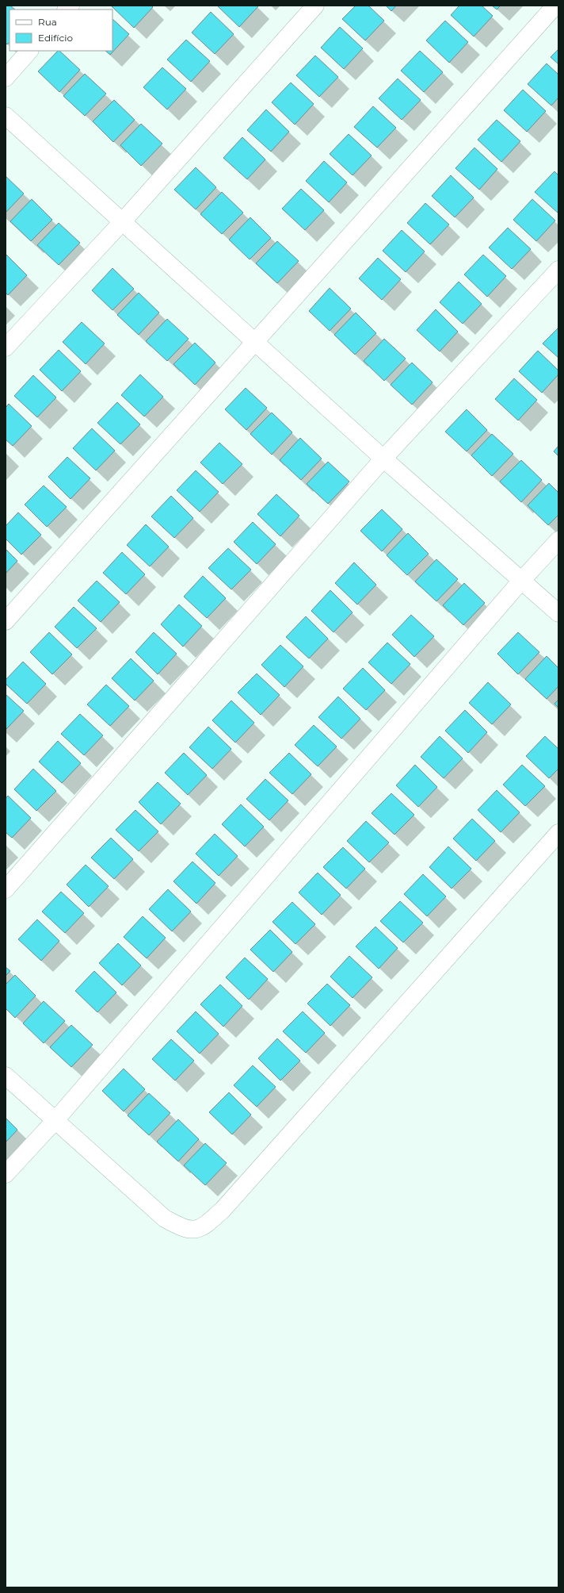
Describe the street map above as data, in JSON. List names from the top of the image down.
{
  "legend": ["Rua", "Edifício"]
}
